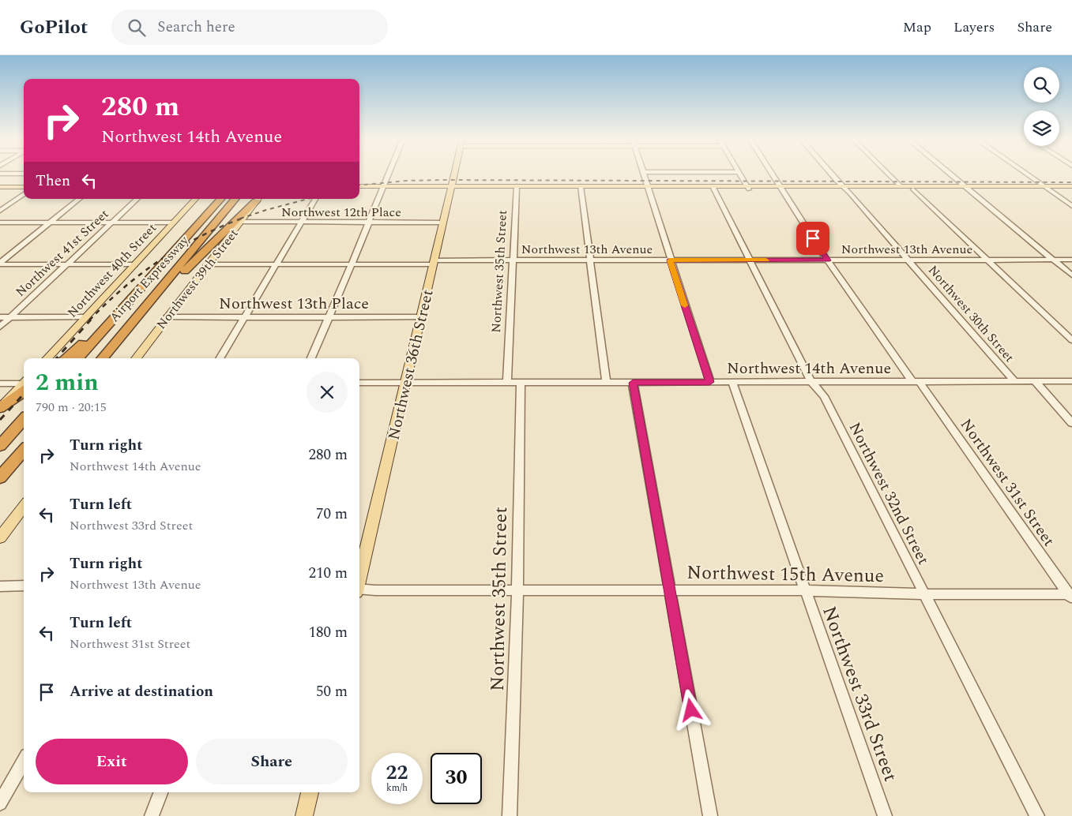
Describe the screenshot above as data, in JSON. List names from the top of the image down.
{
  "streets": {
    "highway": ["Airport Expressway"],
    "main road": ["Northwest 40th Street", "Northwest 39th Street", "Northwest 36th Street"],
    "street": [
      "Northwest 12th Place",
      "Northwest 13th Avenue",
      "Northwest 41st Street",
      "Northwest 35th Street",
      "Northwest 13th Place",
      "Northwest 30th Street",
      "Northwest 14th Avenue",
      "Northwest 31st Street",
      "Northwest 32nd Street",
      "Northwest 15th Avenue",
      "Northwest 33rd Street"
    ]
  },
  "crossings": [
    ["Northwest 12th Place", "Northwest 39th Street"],
    ["Northwest 12th Place", "Northwest 36th Street"],
    ["Northwest 13th Avenue", "Northwest 35th Street"],
    ["Northwest 13th Avenue", "Northwest 39th Street"],
    ["Northwest 13th Avenue", "Northwest 30th Street"],
    ["Northwest 13th Avenue", "Northwest 36th Street"],
    ["Northwest 13th Avenue", "Northwest 31st Street"],
    ["Northwest 13th Avenue", "Northwest 32nd Street"],
    ["Northwest 35th Street", "Northwest 14th Avenue"],
    ["Northwest 35th Street", "Northwest 15th Avenue"],
    ["Northwest 39th Street", "Northwest 13th Place"],
    ["Northwest 13th Place", "Northwest 36th Street"],
    ["Northwest 30th Street", "Northwest 14th Avenue"],
    ["Northwest 36th Street", "Northwest 14th Avenue"],
    ["Northwest 14th Avenue", "Northwest 31st Street"],
    ["Northwest 14th Avenue", "Northwest 32nd Street"],
    ["Northwest 14th Avenue", "Northwest 33rd Street"],
    ["Northwest 31st Street", "Northwest 15th Avenue"],
    ["Northwest 32nd Street", "Northwest 15th Avenue"],
    ["Northwest 15th Avenue", "Northwest 33rd Street"]
  ],
  "page": {
    "header": "GoPilot",
    "search": "Search here",
    "nav": ["Map", "Layers", "Share"],
    "turn": ["280 m", "Northwest 14th Avenue"],
    "then": "Then",
    "heading": ["2 min", "790 m · 20:15"],
    "list": [
      {
        "name": "Turn right",
        "note": "Northwest 14th Avenue",
        "value": "280 m"
      },
      {
        "name": "Turn left",
        "note": "Northwest 33rd Street",
        "value": "70 m"
      },
      {
        "name": "Turn right",
        "note": "Northwest 13th Avenue",
        "value": "210 m"
      },
      {
        "name": "Turn left",
        "note": "Northwest 31st Street",
        "value": "180 m"
      },
      {
        "name": "Arrive at destination",
        "value": "50 m"
      }
    ],
    "buttons": ["Exit", "Share"],
    "speed": "22 km/h",
    "limit": "30"
  }
}
